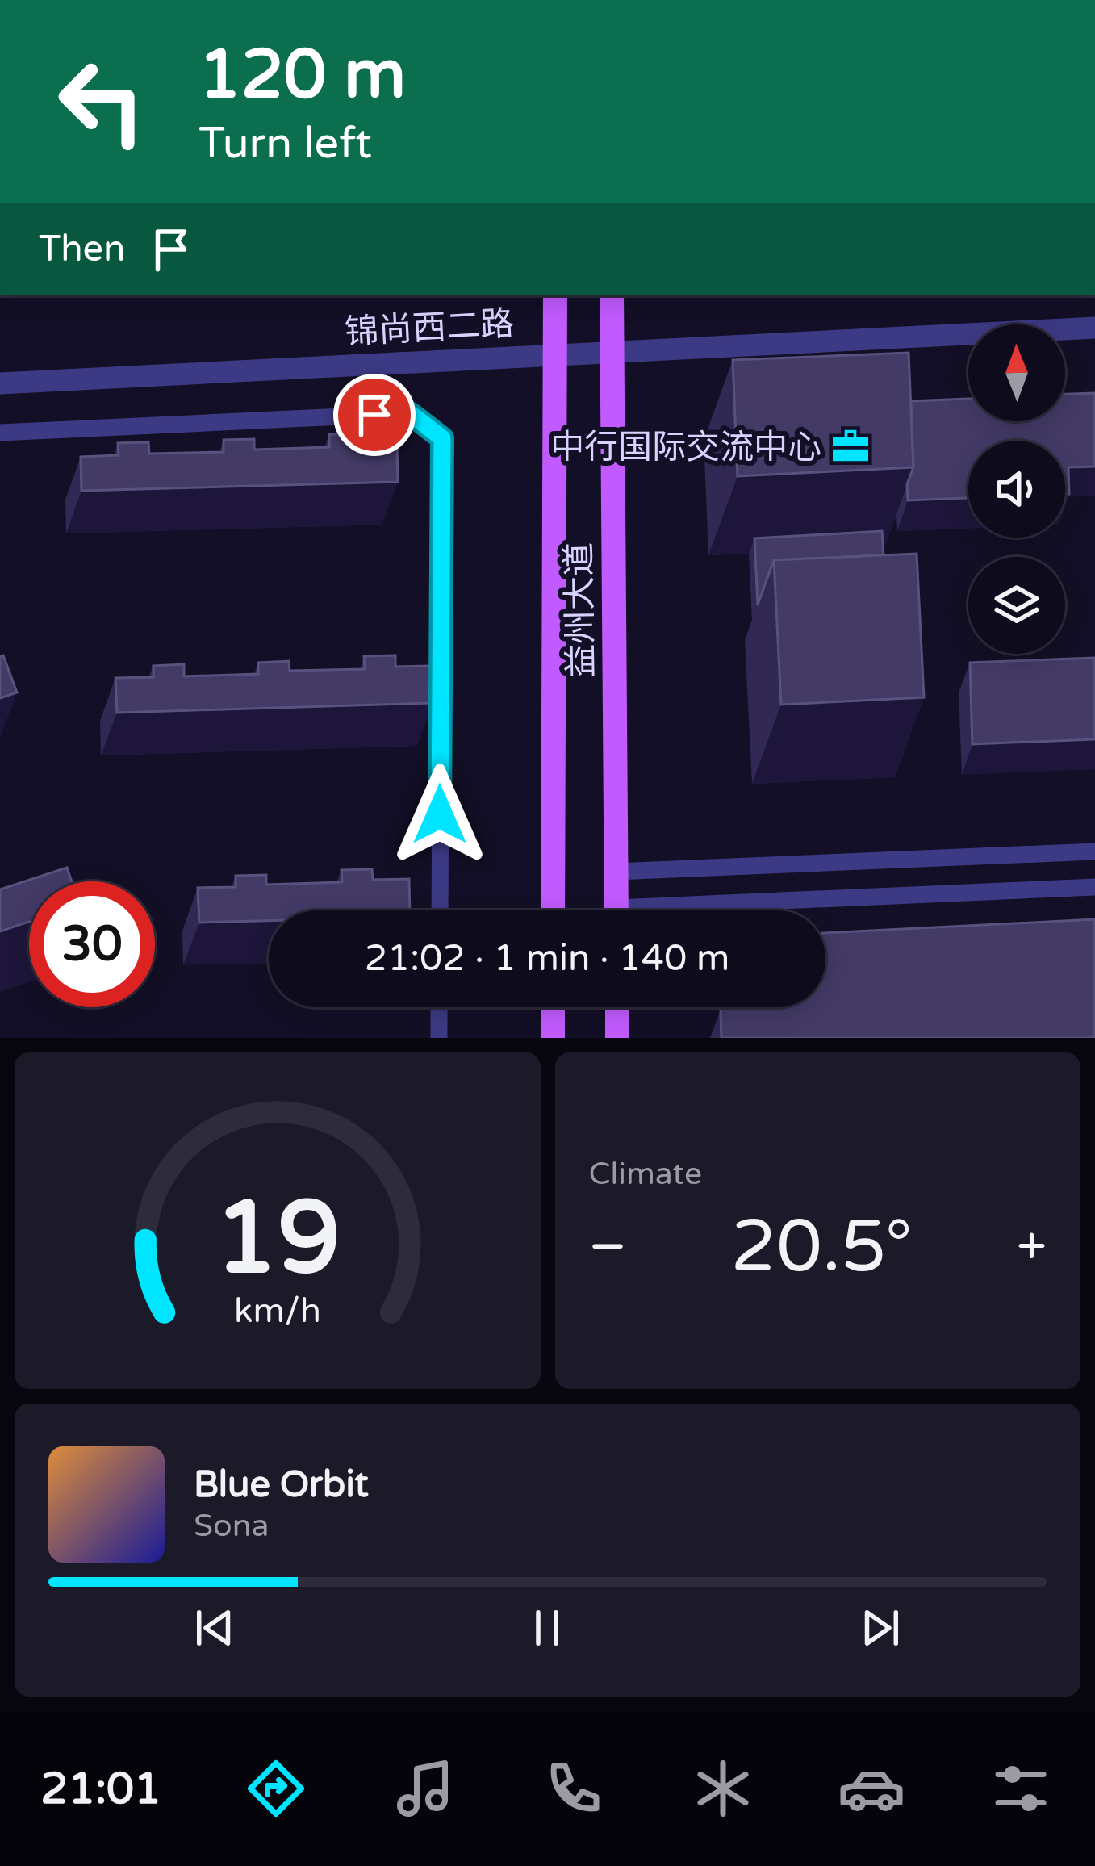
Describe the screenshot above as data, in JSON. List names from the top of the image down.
{
  "streets": {
    "main road": ["益州大道"],
    "street": ["锦尚西二路"]
  },
  "crossings": [
    ["锦尚西二路", "益州大道"]
  ],
  "places": {
    "office": ["中行国际交流中心"]
  },
  "north": "top",
  "page": {
    "turn": ["120 m", "Turn left"],
    "then": "Then",
    "limit": "30",
    "trip": "21:02 · 1 min · 140 m",
    "tile": "Climate",
    "heat": ["−", "20.5°", "+"],
    "song": ["Blue Orbit", "Sona"],
    "tabs": "21:01",
    "gauge": ["19", "km/h"]
  }
}
